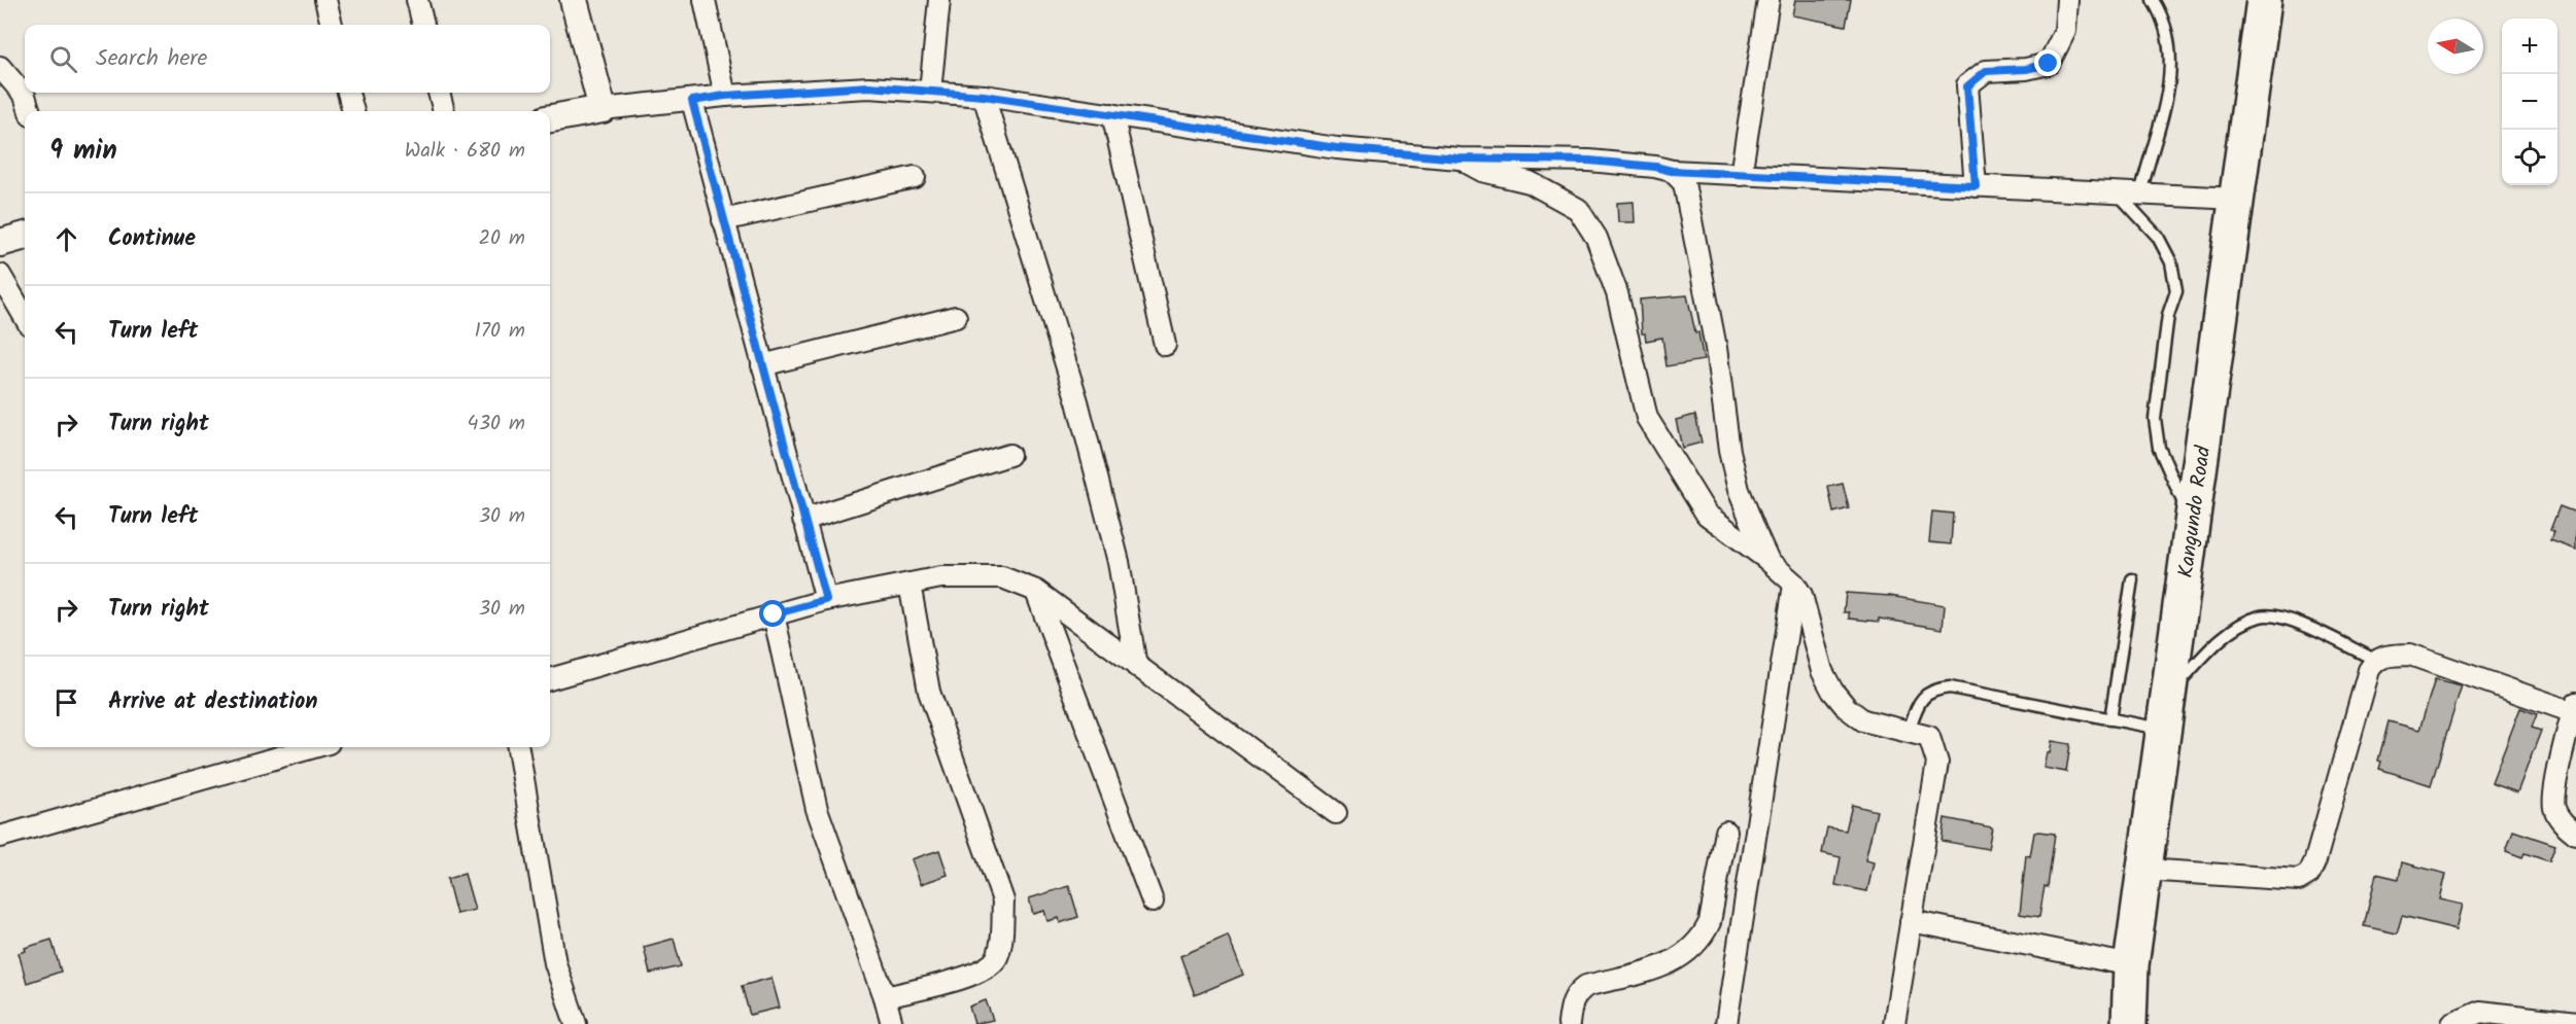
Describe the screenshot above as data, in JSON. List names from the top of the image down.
{
  "streets": {
    "highway": ["Kangundo Road"]
  },
  "north": "left",
  "page": {
    "map_buttons": ["+", "−"],
    "search": "Search here",
    "heading": ["9 min", "Walk · 680 m"],
    "list": [
      ["Continue", "20 m"],
      ["Turn left", "170 m"],
      ["Turn right", "430 m"],
      ["Turn left", "30 m"],
      ["Turn right", "30 m"],
      "Arrive at destination"
    ]
  }
}
